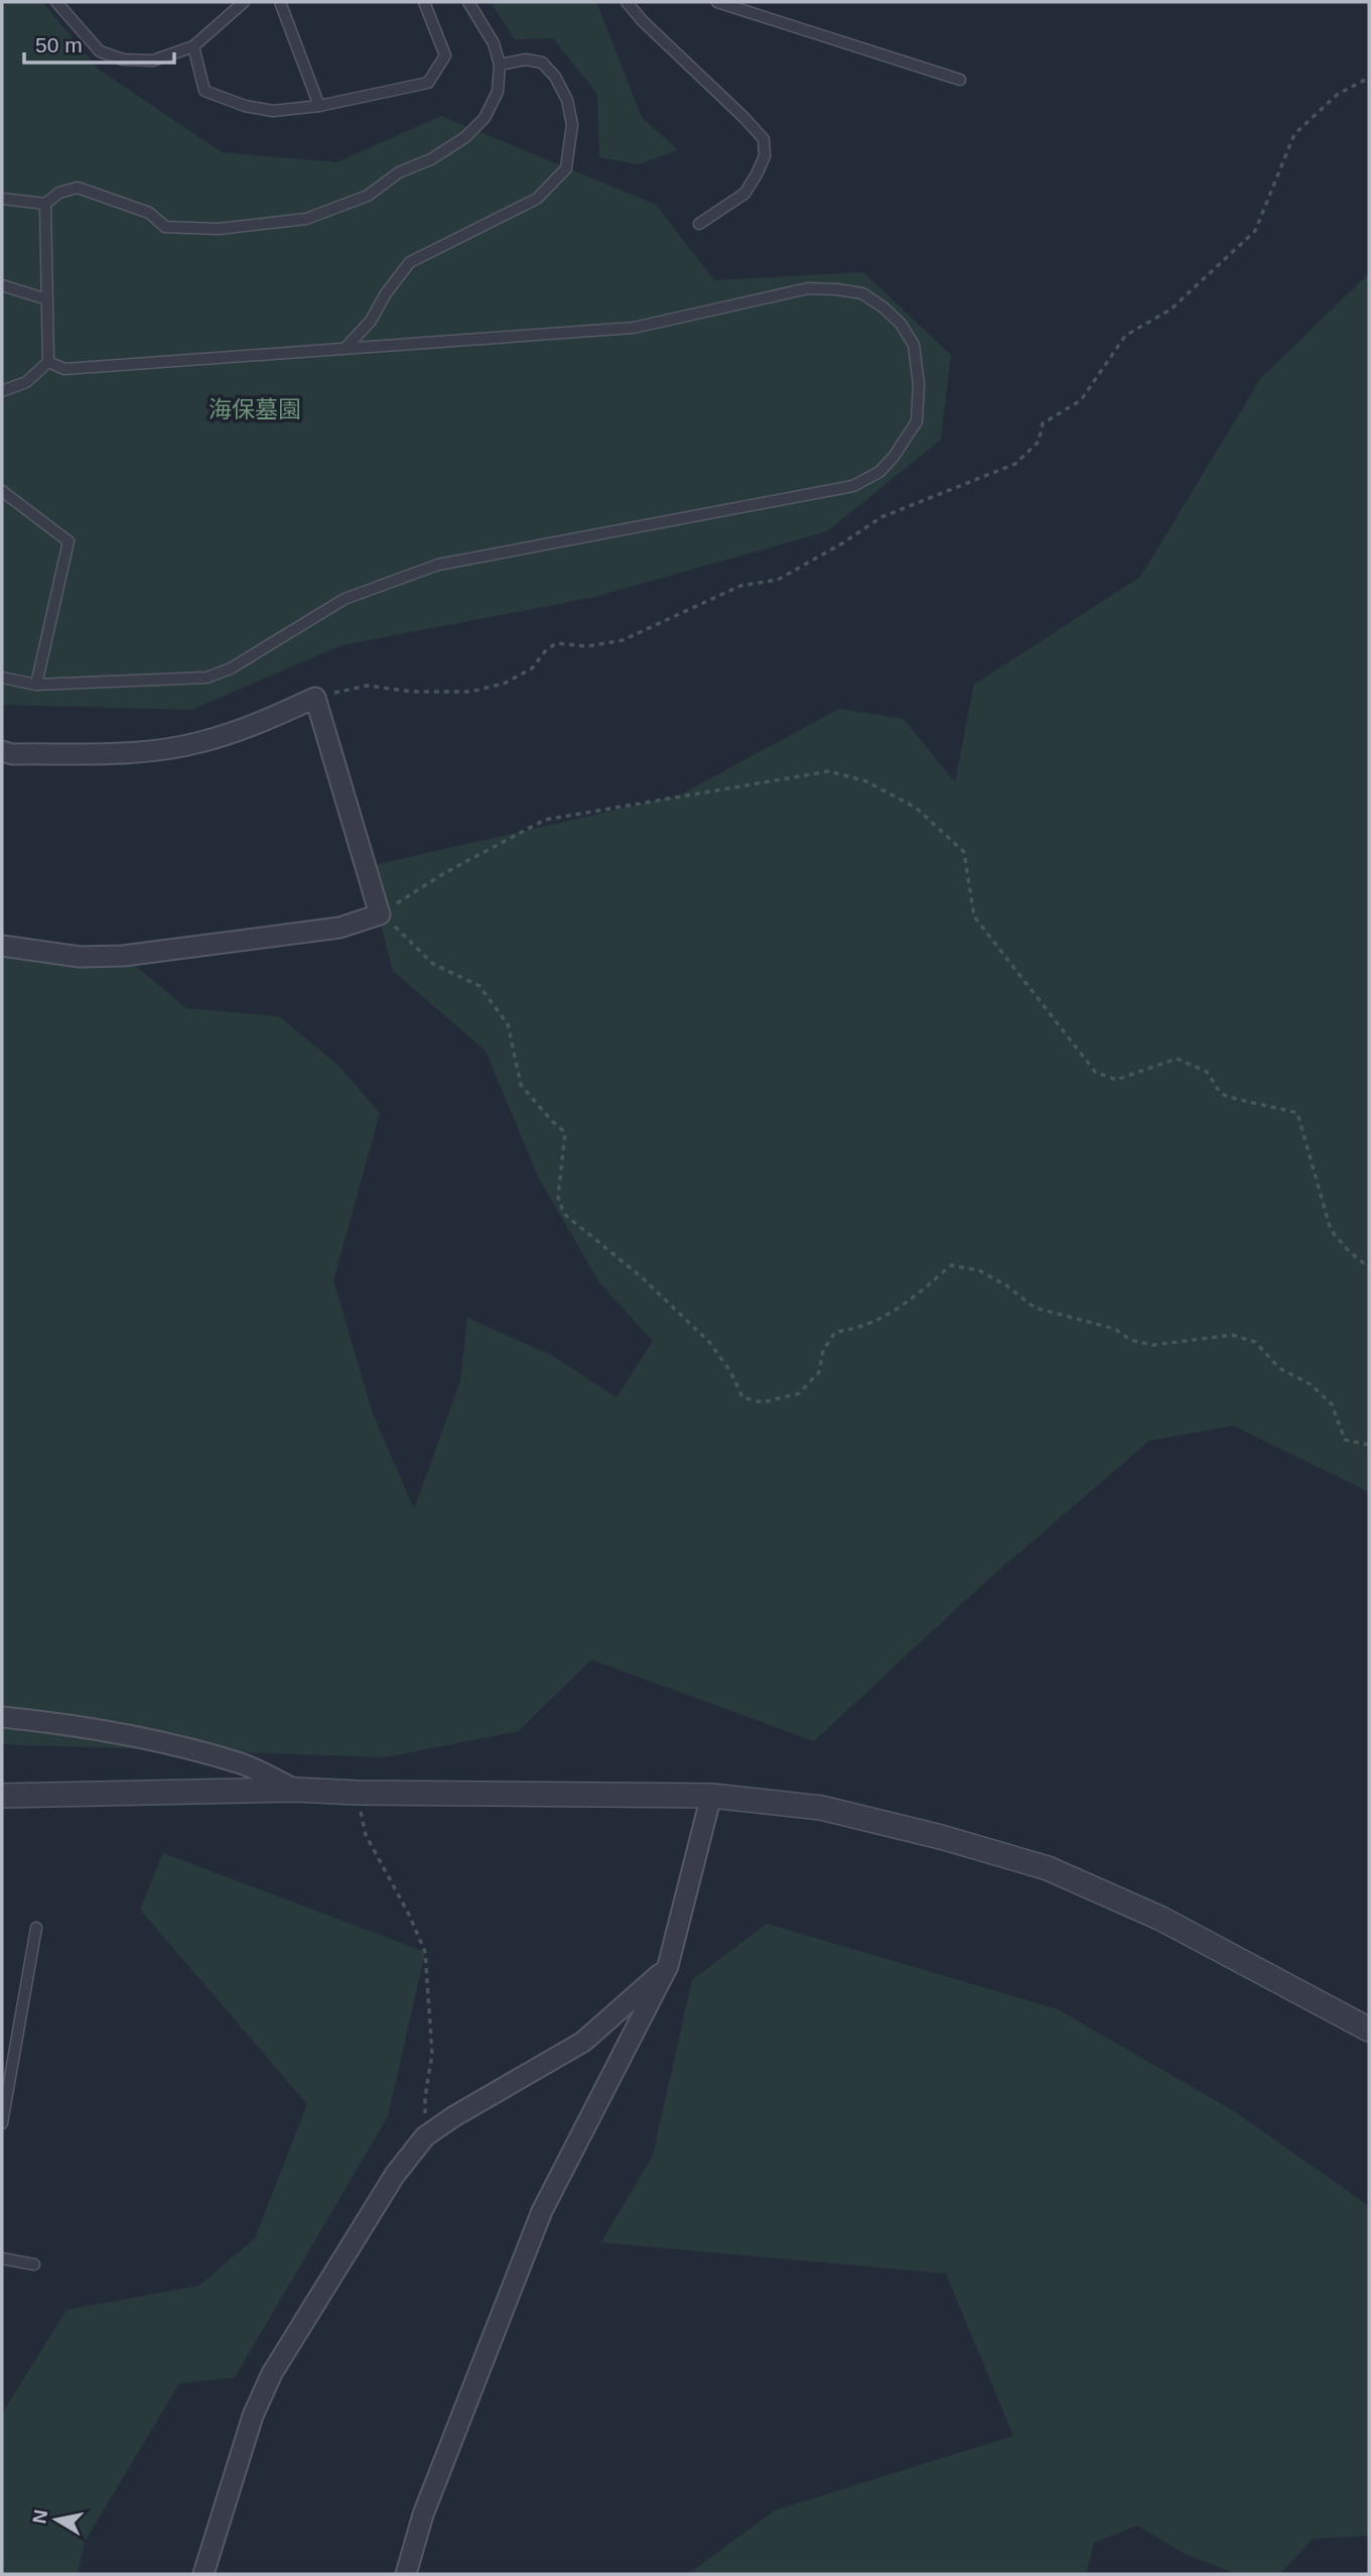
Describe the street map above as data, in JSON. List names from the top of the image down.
{
  "parks": ["海保墓園"],
  "scale_bar": "50 m",
  "north": "left"
}
